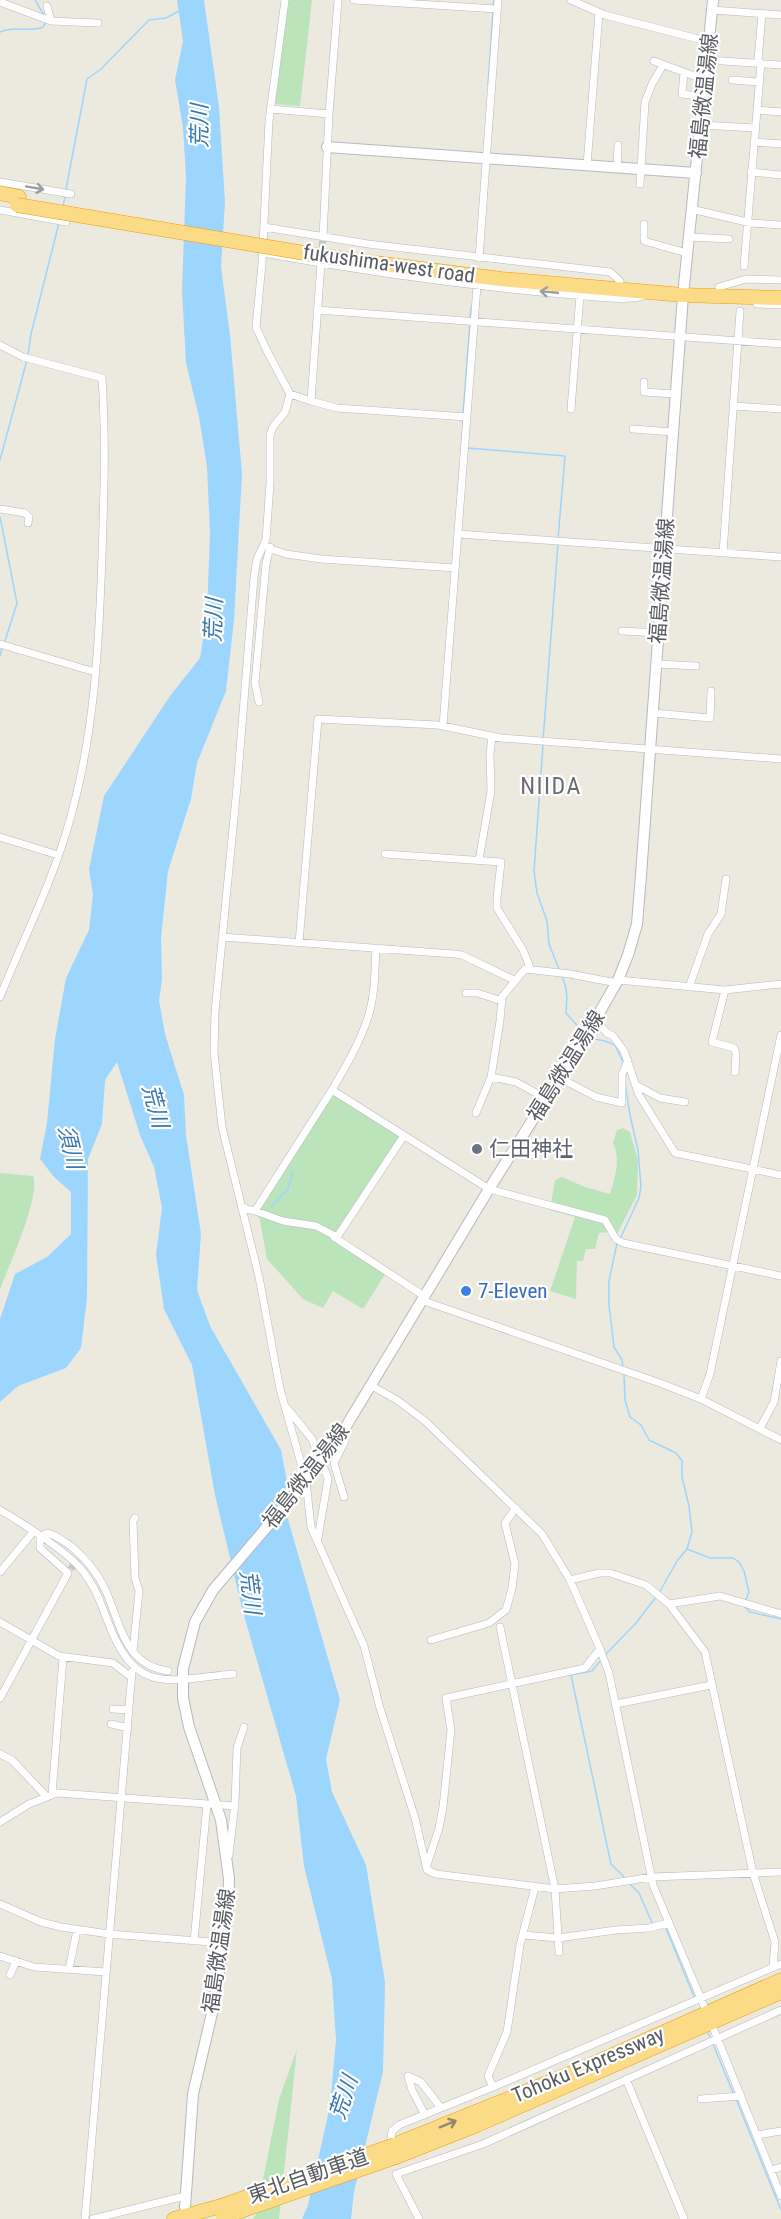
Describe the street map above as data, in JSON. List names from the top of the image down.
{
  "streets": {
    "highway": ["fukushima-west road", "Tohoku Expressway", "東北自動車道"],
    "main road": ["福島微温湯線"]
  },
  "crossings": [
    ["福島微温湯線", "fukushima-west road"],
    ["Tohoku Expressway", "東北自動車道"]
  ],
  "districts": ["NIIDA"],
  "water": ["荒川", "須川"],
  "places": ["仁田神社", "7-Eleven"]
}
